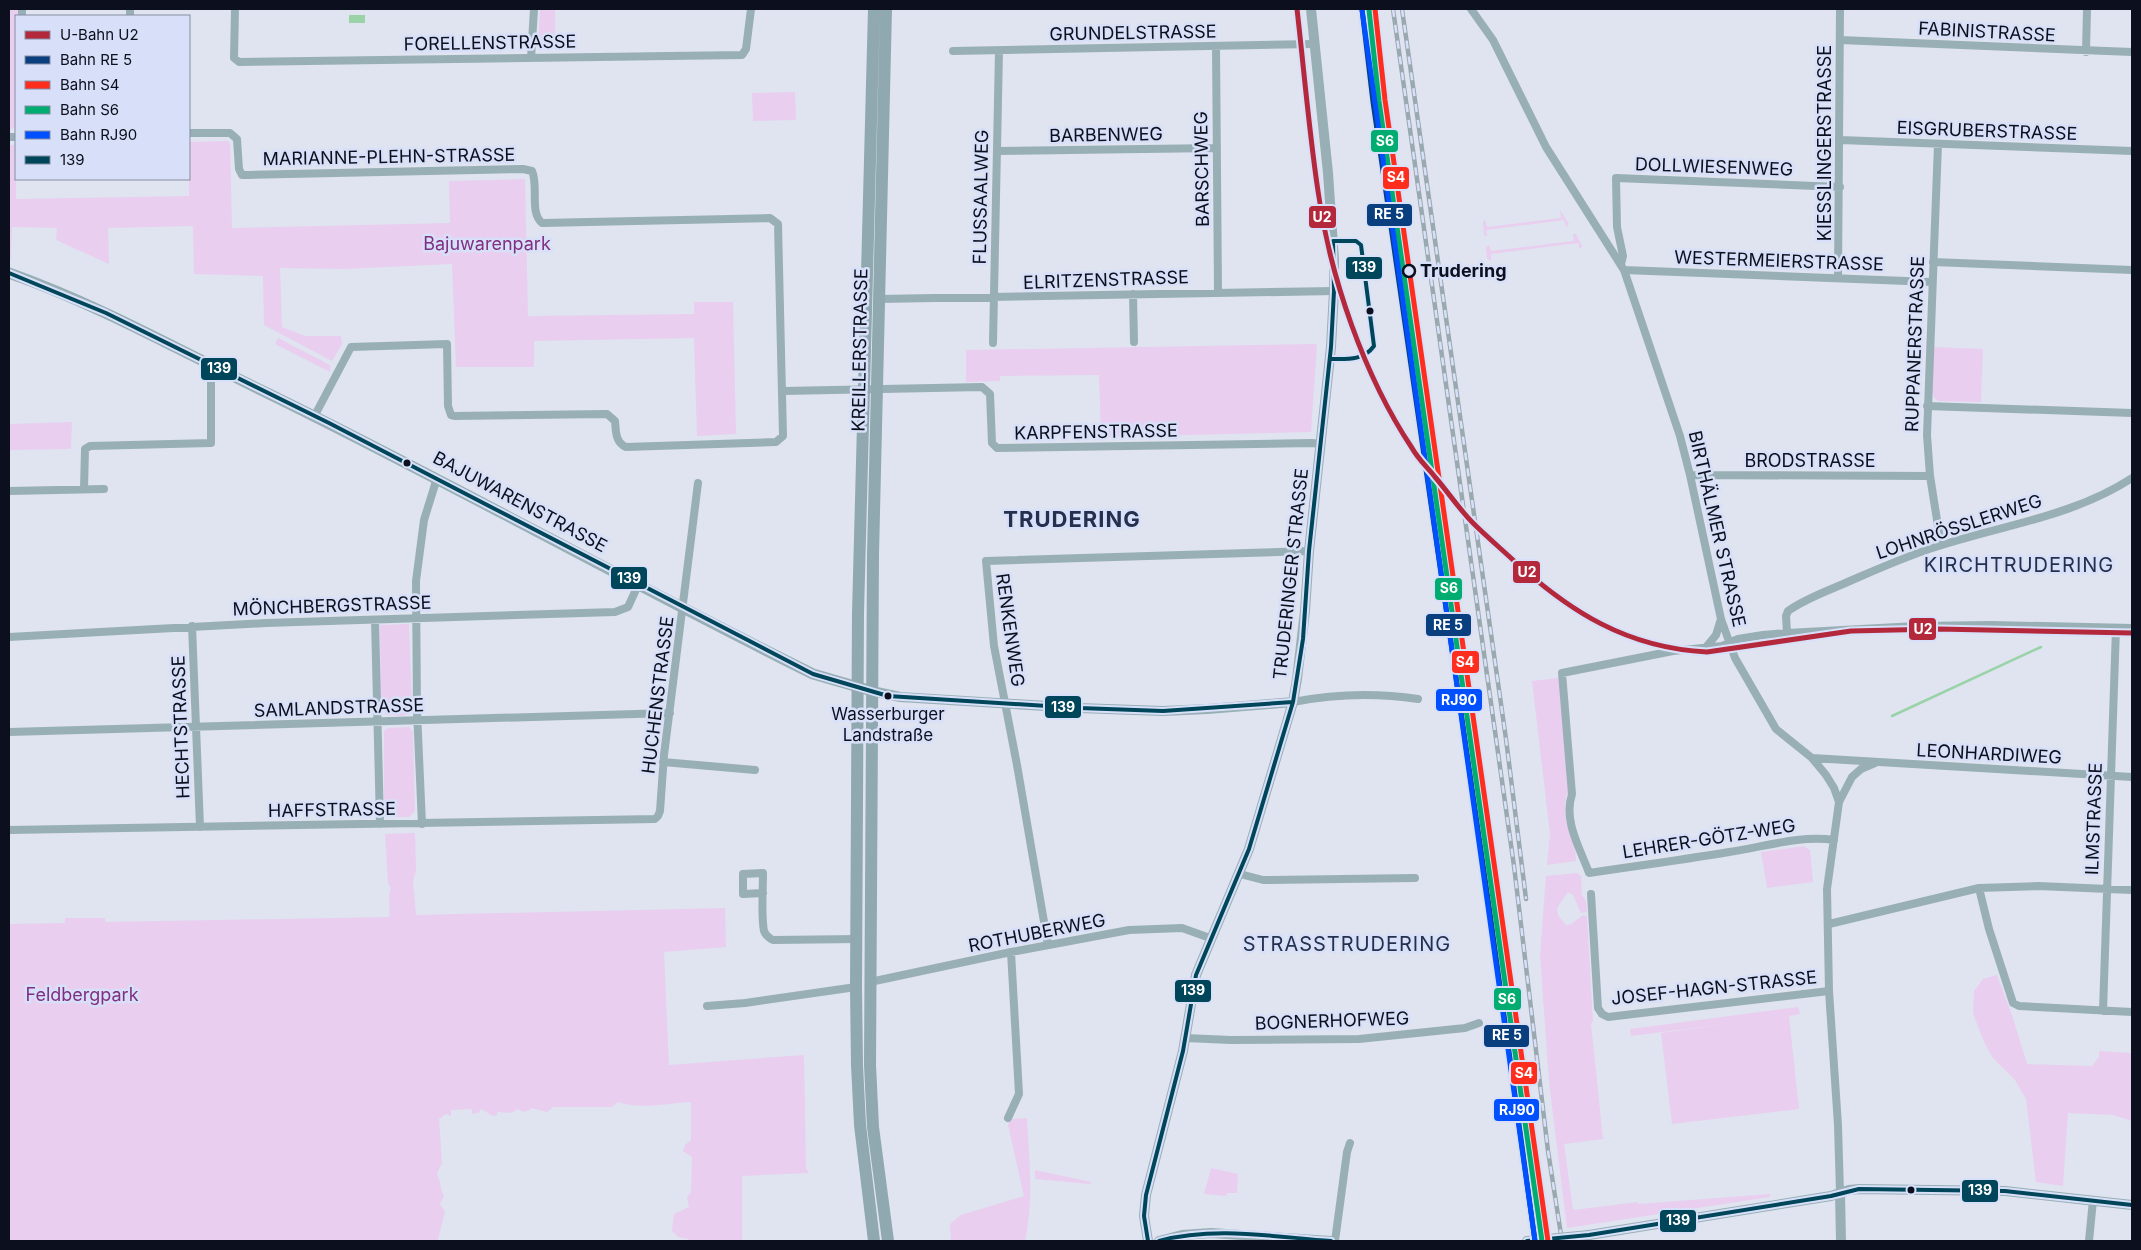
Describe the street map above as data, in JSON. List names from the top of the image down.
{
  "streets": {
    "main road": ["KREILLERSTRASSE", "BAJUWARENSTRASSE"],
    "street": [
      "FABINISTRASSE",
      "GRUNDELSTRASSE",
      "FORELLENSTRASSE",
      "EISGRUBERSTRASSE",
      "BARBENWEG",
      "KIESSLINGERSTRASSE",
      "MARIANNE-PLEHN-STRASSE",
      "DOLLWIESENWEG",
      "BARSCHWEG",
      "FLUSSAALWEG",
      "WESTERMEIERSTRASSE",
      "ELRITZENSTRASSE",
      "RUPPANERSTRASSE",
      "KARPFENSTRASSE",
      "BRODSTRASSE",
      "LOHNRÖSSLERWEG",
      "BIRTHÄLMER STRASSE",
      "TRUDERINGER STRASSE",
      "MÖNCHBERGSTRASSE",
      "RENKENWEG",
      "HUCHENSTRASSE",
      "SAMLANDSTRASSE",
      "HECHTSTRASSE",
      "LEONHARDIWEG",
      "HAFFSTRASSE",
      "ILMSTRASSE",
      "LEHRER-GÖTZ-WEG",
      "ROTHUBERWEG",
      "JOSEF-HAGN-STRASSE",
      "BOGNERHOFWEG"
    ]
  },
  "crossings": [
    ["FABINISTRASSE", "KIESSLINGERSTRASSE"],
    ["GRUNDELSTRASSE", "BARSCHWEG"],
    ["GRUNDELSTRASSE", "FLUSSAALWEG"],
    ["GRUNDELSTRASSE", "TRUDERINGER STRASSE"],
    ["EISGRUBERSTRASSE", "KIESSLINGERSTRASSE"],
    ["EISGRUBERSTRASSE", "RUPPANERSTRASSE"],
    ["BARBENWEG", "BARSCHWEG"],
    ["BARBENWEG", "FLUSSAALWEG"],
    ["KIESSLINGERSTRASSE", "DOLLWIESENWEG"],
    ["KIESSLINGERSTRASSE", "WESTERMEIERSTRASSE"],
    ["DOLLWIESENWEG", "BIRTHÄLMER STRASSE"],
    ["BARSCHWEG", "ELRITZENSTRASSE"],
    ["FLUSSAALWEG", "ELRITZENSTRASSE"],
    ["WESTERMEIERSTRASSE", "RUPPANERSTRASSE"],
    ["WESTERMEIERSTRASSE", "BIRTHÄLMER STRASSE"],
    ["ELRITZENSTRASSE", "KREILLERSTRASSE"],
    ["ELRITZENSTRASSE", "TRUDERINGER STRASSE"],
    ["RUPPANERSTRASSE", "BRODSTRASSE"],
    ["RUPPANERSTRASSE", "LOHNRÖSSLERWEG"],
    ["KREILLERSTRASSE", "KARPFENSTRASSE"],
    ["KREILLERSTRASSE", "BAJUWARENSTRASSE"],
    ["KARPFENSTRASSE", "TRUDERINGER STRASSE"],
    ["BRODSTRASSE", "BIRTHÄLMER STRASSE"],
    ["BAJUWARENSTRASSE", "TRUDERINGER STRASSE"],
    ["BAJUWARENSTRASSE", "MÖNCHBERGSTRASSE"],
    ["BAJUWARENSTRASSE", "RENKENWEG"],
    ["BAJUWARENSTRASSE", "HUCHENSTRASSE"],
    ["BIRTHÄLMER STRASSE", "LEONHARDIWEG"],
    ["TRUDERINGER STRASSE", "RENKENWEG"],
    ["TRUDERINGER STRASSE", "ROTHUBERWEG"],
    ["TRUDERINGER STRASSE", "BOGNERHOFWEG"],
    ["MÖNCHBERGSTRASSE", "HECHTSTRASSE"],
    ["RENKENWEG", "ROTHUBERWEG"],
    ["HUCHENSTRASSE", "SAMLANDSTRASSE"],
    ["HUCHENSTRASSE", "HAFFSTRASSE"],
    ["SAMLANDSTRASSE", "HECHTSTRASSE"],
    ["HECHTSTRASSE", "HAFFSTRASSE"],
    ["LEONHARDIWEG", "ILMSTRASSE"]
  ],
  "districts": ["TRUDERING", "KIRCHTRUDERING", "STRASSTRUDERING"],
  "parks": ["Bajuwarenpark", "Feldbergpark"],
  "places": ["Trudering", "Wasserburger Landstraße"],
  "lines": [
    "metro line U2",
    "rail line S4",
    "rail line S6",
    "rail line RJ90",
    "transit line 139"
  ],
  "legend": [
    "U-Bahn U2",
    "Bahn RE 5",
    "Bahn S4",
    "Bahn S6",
    "Bahn RJ90",
    "139"
  ]
}
